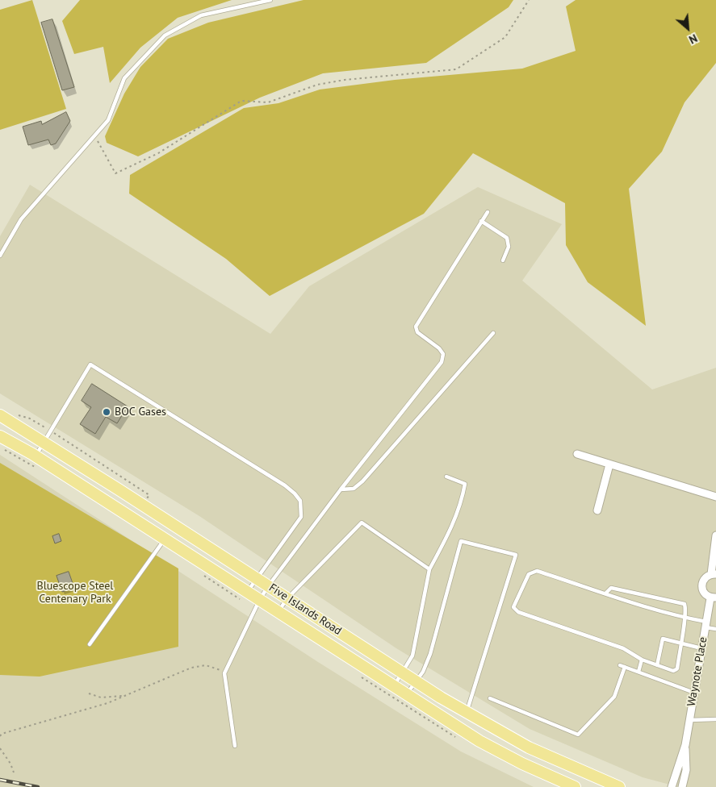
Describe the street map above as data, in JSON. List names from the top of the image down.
{
  "streets": {
    "main road": ["Five Islands Road"],
    "street": ["Waynote Place"]
  },
  "parks": ["Bluescope Steel Centenary Park"],
  "places": ["BOC Gases"],
  "north": "bottom right"
}
